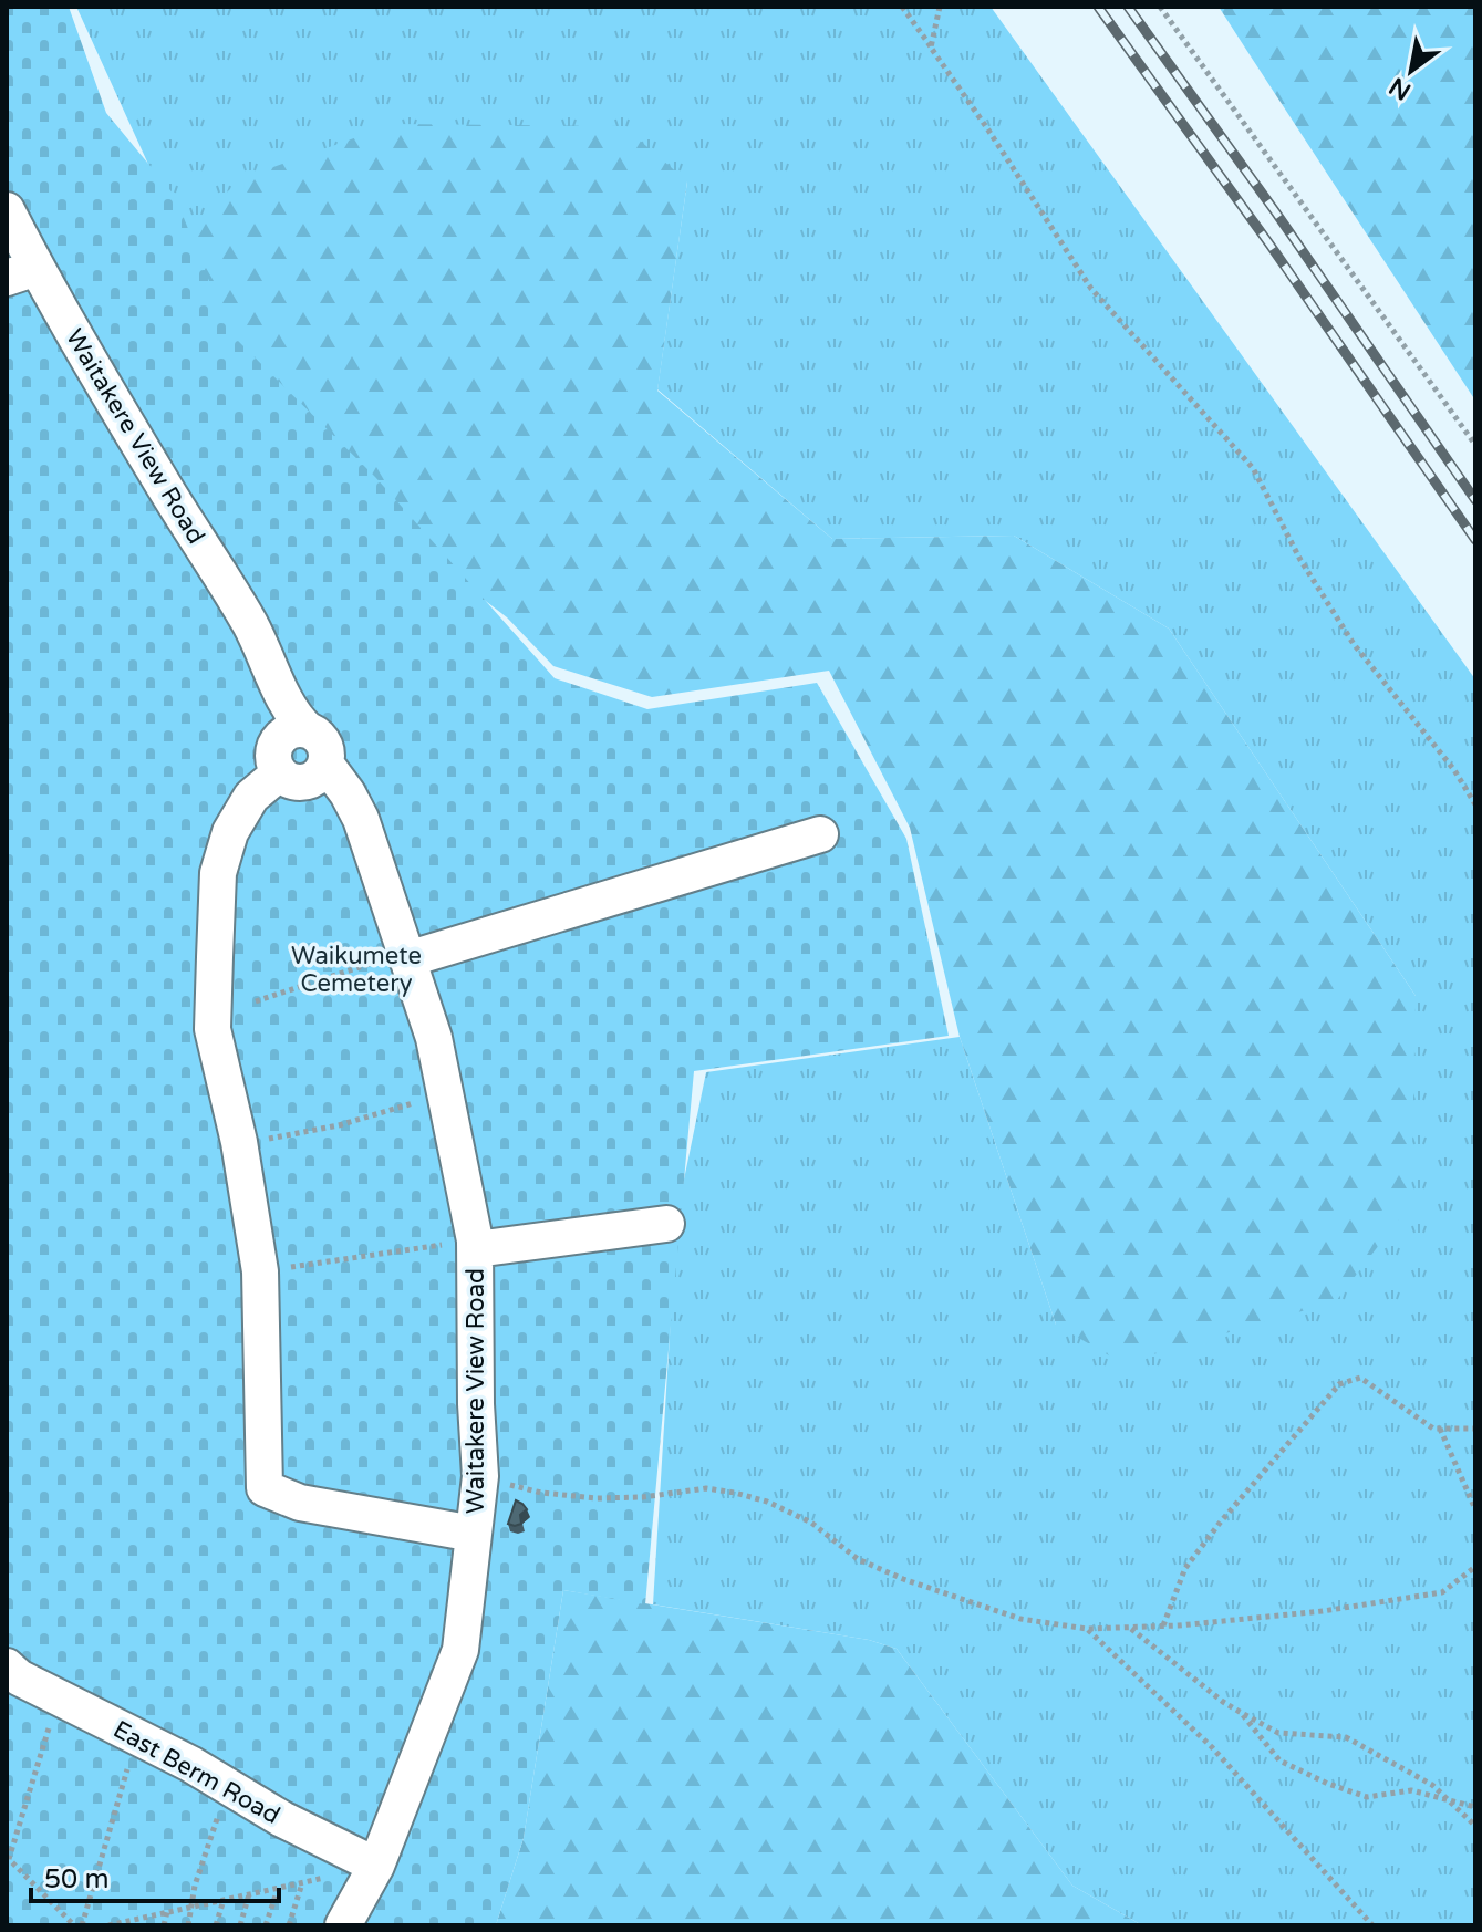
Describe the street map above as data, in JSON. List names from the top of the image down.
{
  "streets": {
    "lane": ["Waitakere View Road", "East Berm Road"]
  },
  "crossings": [
    ["Waitakere View Road", "East Berm Road"]
  ],
  "parks": ["Waikumete Cemetery"],
  "scale_bar": "50 m",
  "north": "bottom left"
}
